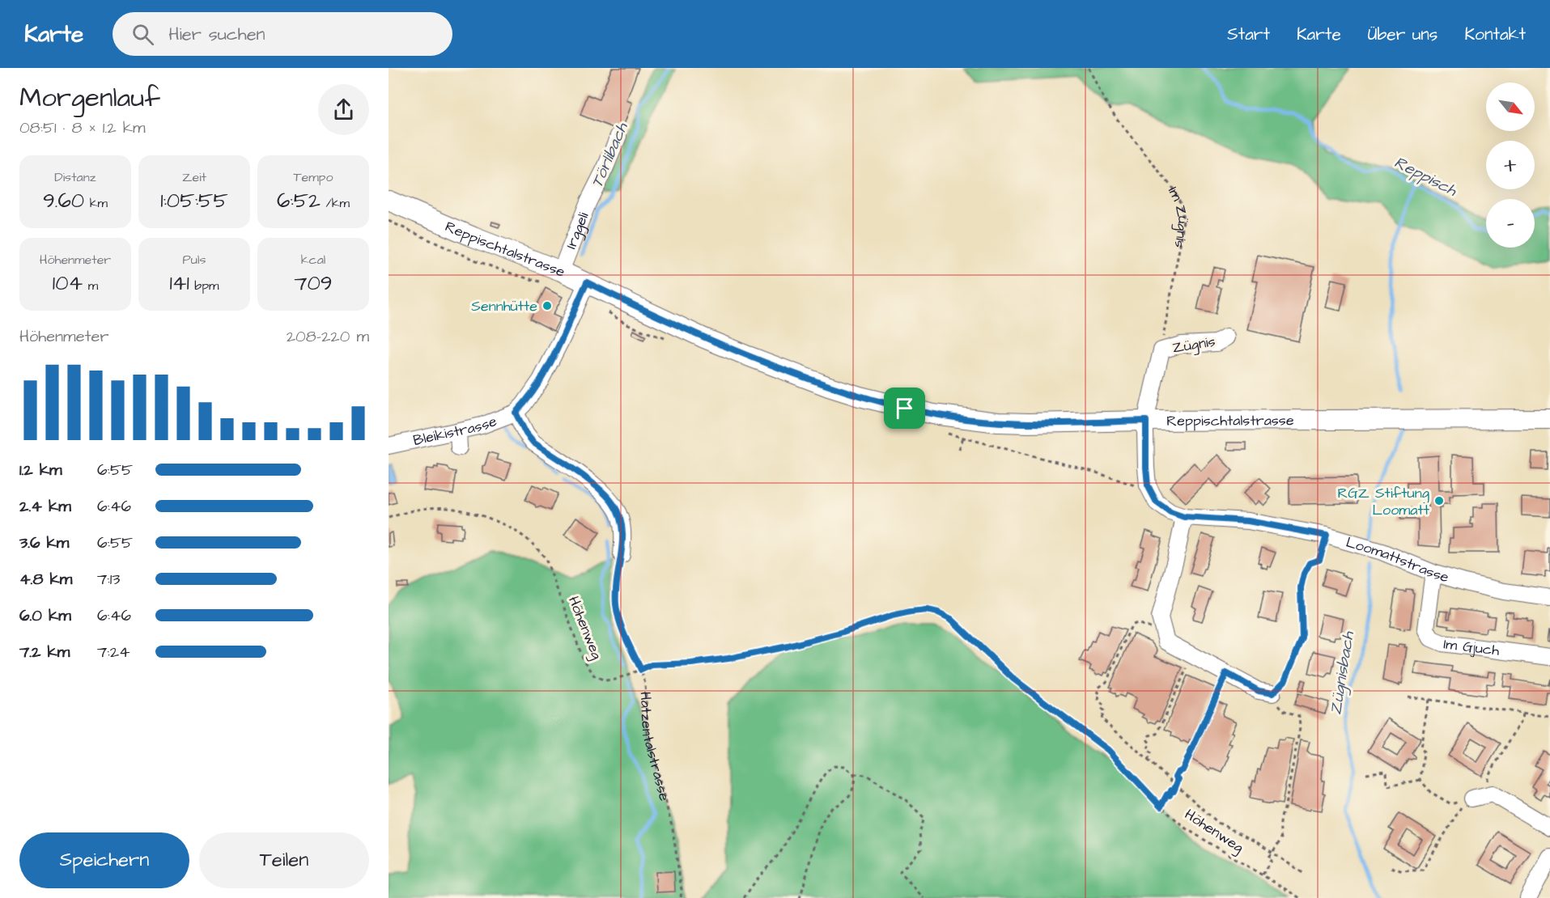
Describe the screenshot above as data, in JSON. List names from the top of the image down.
{
  "streets": {
    "main road": ["Reppischtalstrasse"],
    "street": [
      "Irggeli",
      "Zügnis",
      "Bleikistrasse",
      "Loomattstrasse",
      "Im Gjuch"
    ],
    "path": ["Im Zügnis", "Höhenweg", "Hatzentalstrasse"]
  },
  "crossings": [
    ["Im Zügnis", "Zügnis"],
    ["Irggeli", "Reppischtalstrasse"],
    ["Reppischtalstrasse", "Bleikistrasse"],
    ["Reppischtalstrasse", "Loomattstrasse"],
    ["Loomattstrasse", "Im Gjuch"],
    ["Höhenweg", "Hatzentalstrasse"]
  ],
  "water": ["Törlibach", "Reppisch", "Zügnisbach"],
  "places": ["Sennhütte", "RGZ Stiftung Loomatt"],
  "north": "bottom right",
  "page": {
    "header": "Karte",
    "search": "Hier suchen",
    "nav": [
      "Start",
      "Karte",
      "Über uns",
      "Kontakt"
    ],
    "heading": ["Morgenlauf", "08:51 · 8 × 1.2 km"],
    "map_buttons": ["+", "−"],
    "stats": [
      ["Distanz", "9.60 km"],
      ["Zeit", "1:05:55"],
      ["Tempo", "6:52 /km"],
      ["Höhenmeter", "104 m"],
      ["Puls", "141 bpm"],
      ["kcal", "709"]
    ],
    "chart": ["Höhenmeter", "208–220 m"],
    "list": [
      {
        "name": "1.2 km",
        "note": "6:55"
      },
      {
        "name": "2.4 km",
        "note": "6:46"
      },
      {
        "name": "3.6 km",
        "note": "6:55"
      },
      {
        "name": "4.8 km",
        "note": "7:13"
      },
      {
        "name": "6.0 km",
        "note": "6:46"
      },
      {
        "name": "7.2 km",
        "note": "7:24"
      }
    ],
    "buttons": ["Speichern", "Teilen"]
  }
}
